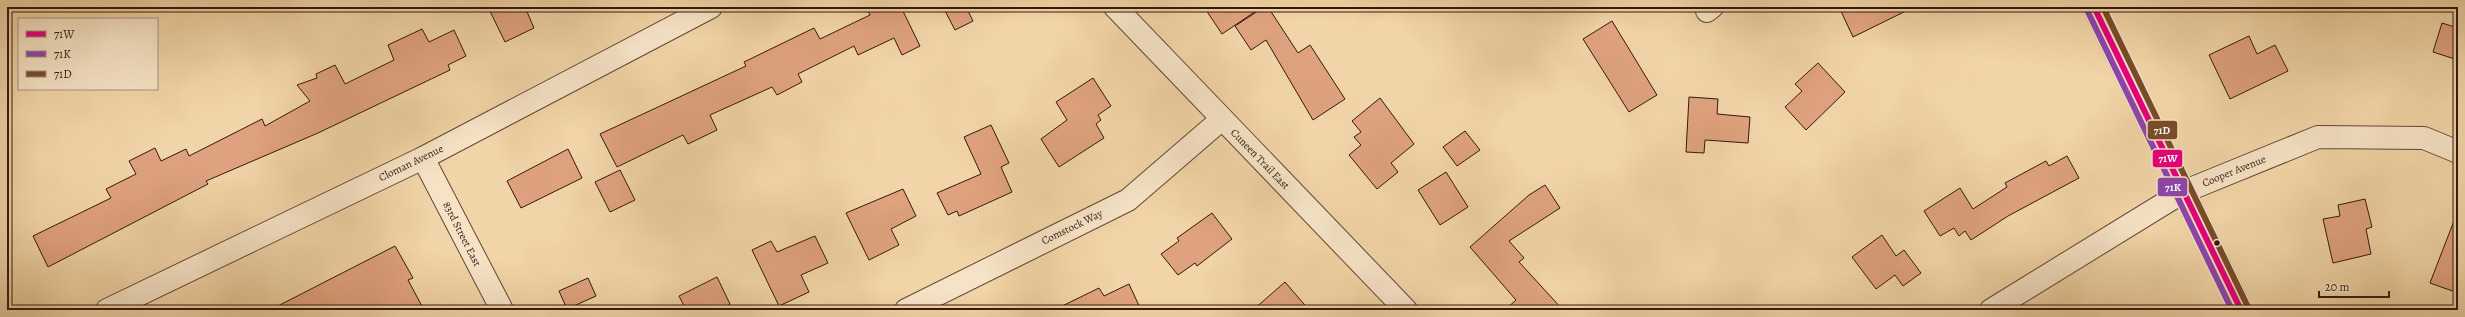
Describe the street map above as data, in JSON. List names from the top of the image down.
{
  "streets": {
    "street": [
      "Cuneen Trail East",
      "Cloman Avenue",
      "Cooper Avenue",
      "Comstock Way",
      "83rd Street East"
    ]
  },
  "crossings": [
    ["Cuneen Trail East", "Comstock Way"],
    ["Cloman Avenue", "83rd Street East"]
  ],
  "lines": ["transit line 71W", "transit line 71D", "transit line 71K"],
  "legend": ["71W", "71K", "71D"],
  "scale_bar": "20 m"
}
